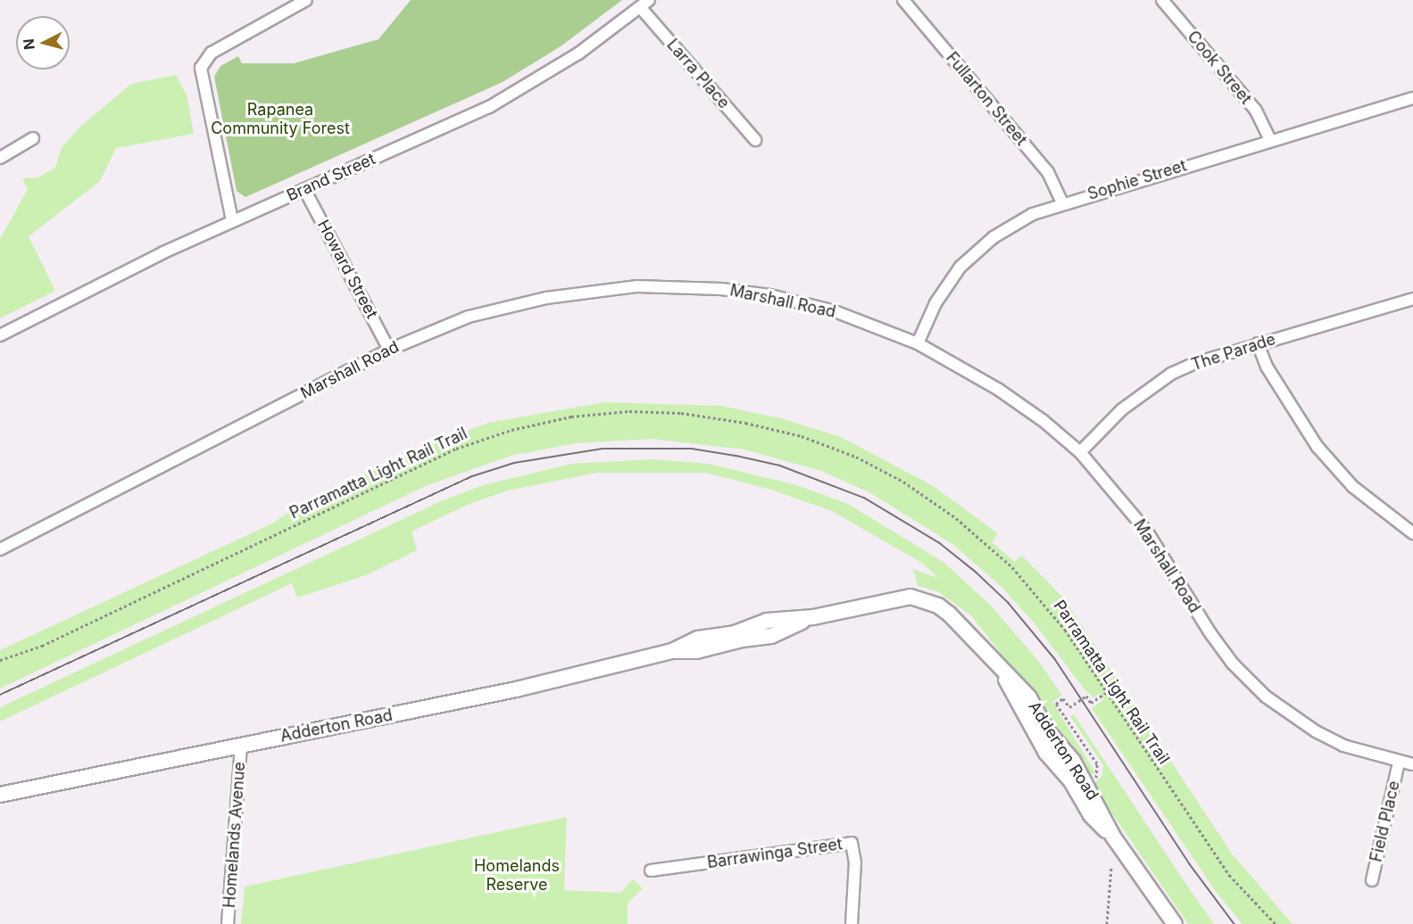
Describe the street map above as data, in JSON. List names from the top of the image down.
{
  "streets": {
    "main road": ["Adderton Road"],
    "street": [
      "Cook Street",
      "Larra Place",
      "Fullarton Street",
      "Brand Street",
      "Sophie Street",
      "Howard Street",
      "Marshall Road",
      "The Parade",
      "Field Place",
      "Homelands Avenue",
      "Barrawinga Street"
    ],
    "path": ["Parramatta Light Rail Trail"]
  },
  "crossings": [
    ["Cook Street", "Sophie Street"],
    ["Larra Place", "Brand Street"],
    ["Fullarton Street", "Sophie Street"],
    ["Brand Street", "Howard Street"],
    ["Sophie Street", "Marshall Road"],
    ["Howard Street", "Marshall Road"],
    ["Marshall Road", "The Parade"],
    ["Marshall Road", "Field Place"],
    ["Adderton Road", "Homelands Avenue"]
  ],
  "parks": ["Rapanea Community Forest", "Homelands Reserve"],
  "north": "left"
}
